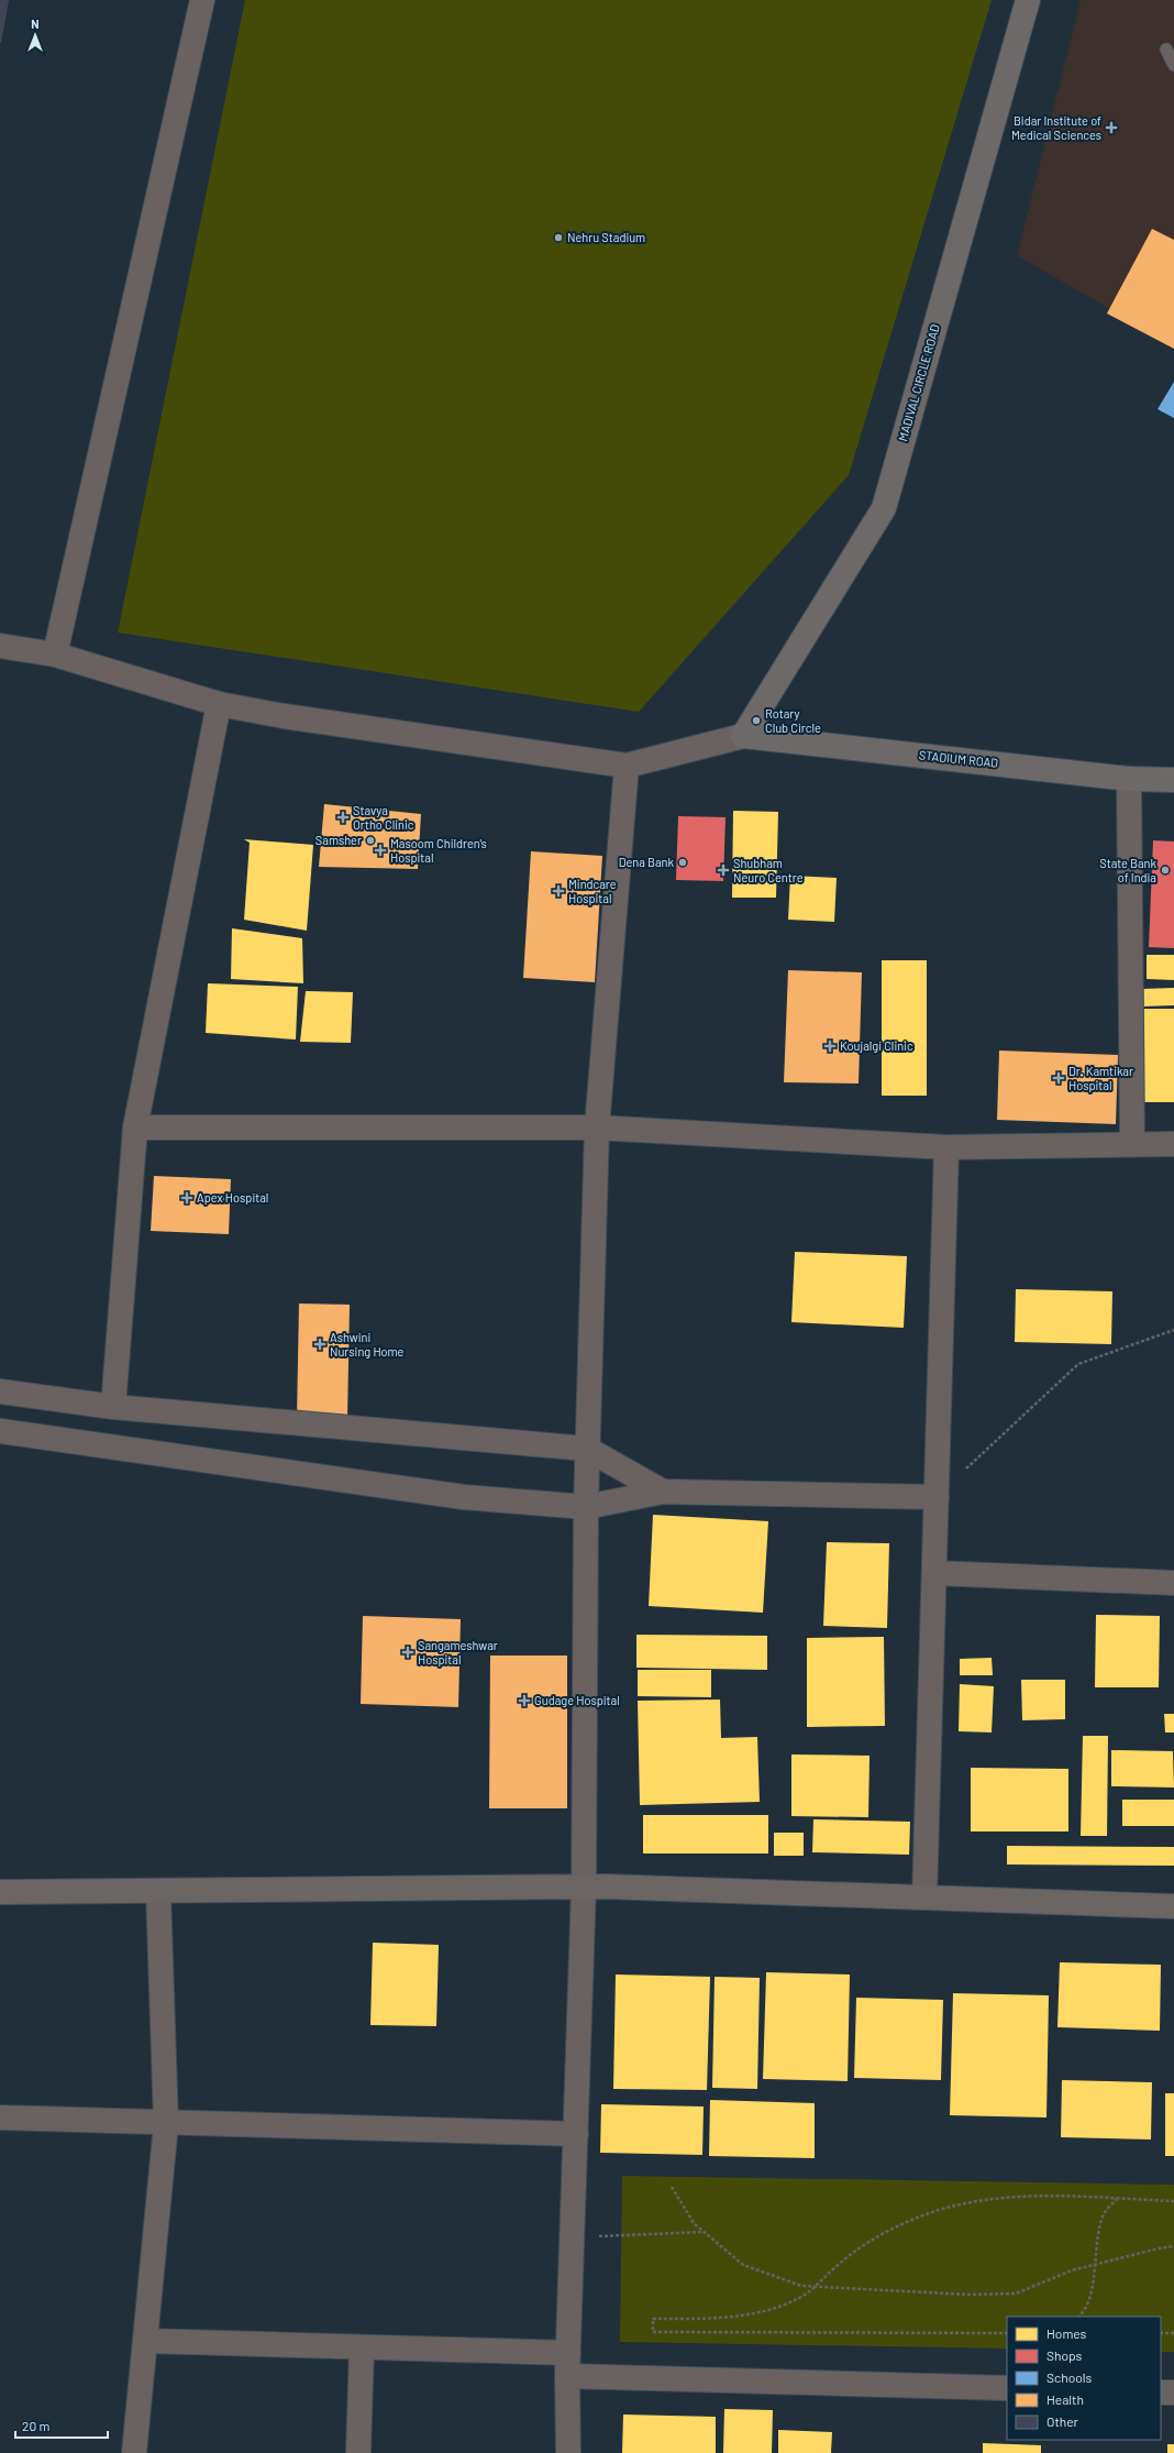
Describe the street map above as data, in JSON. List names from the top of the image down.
{
  "streets": {
    "highway": ["MADIVAL CIRCLE ROAD", "STADIUM ROAD"]
  },
  "crossings": [
    ["MADIVAL CIRCLE ROAD", "STADIUM ROAD"]
  ],
  "places": {
    "health": [
      "Bidar Institute of Medical Sciences",
      "Stavya Ortho Clinic",
      "Masoom Children's Hospital",
      "Shubham Neuro Centre",
      "Mindcare Hospital",
      "Koujalgi Clinic",
      "Dr. Kamtikar Hospital",
      "Apex Hospital",
      "Ashwini Nursing Home",
      "Sangameshwar Hospital",
      "Gudage Hospital"
    ],
    "other": [
      "Nehru Stadium",
      "Rotary Club Circle",
      "Samsher",
      "Dena Bank",
      "State Bank of India"
    ]
  },
  "legend": [
    "Homes",
    "Shops",
    "Schools",
    "Health",
    "Other"
  ],
  "scale_bar": "20 m",
  "north": "top"
}
